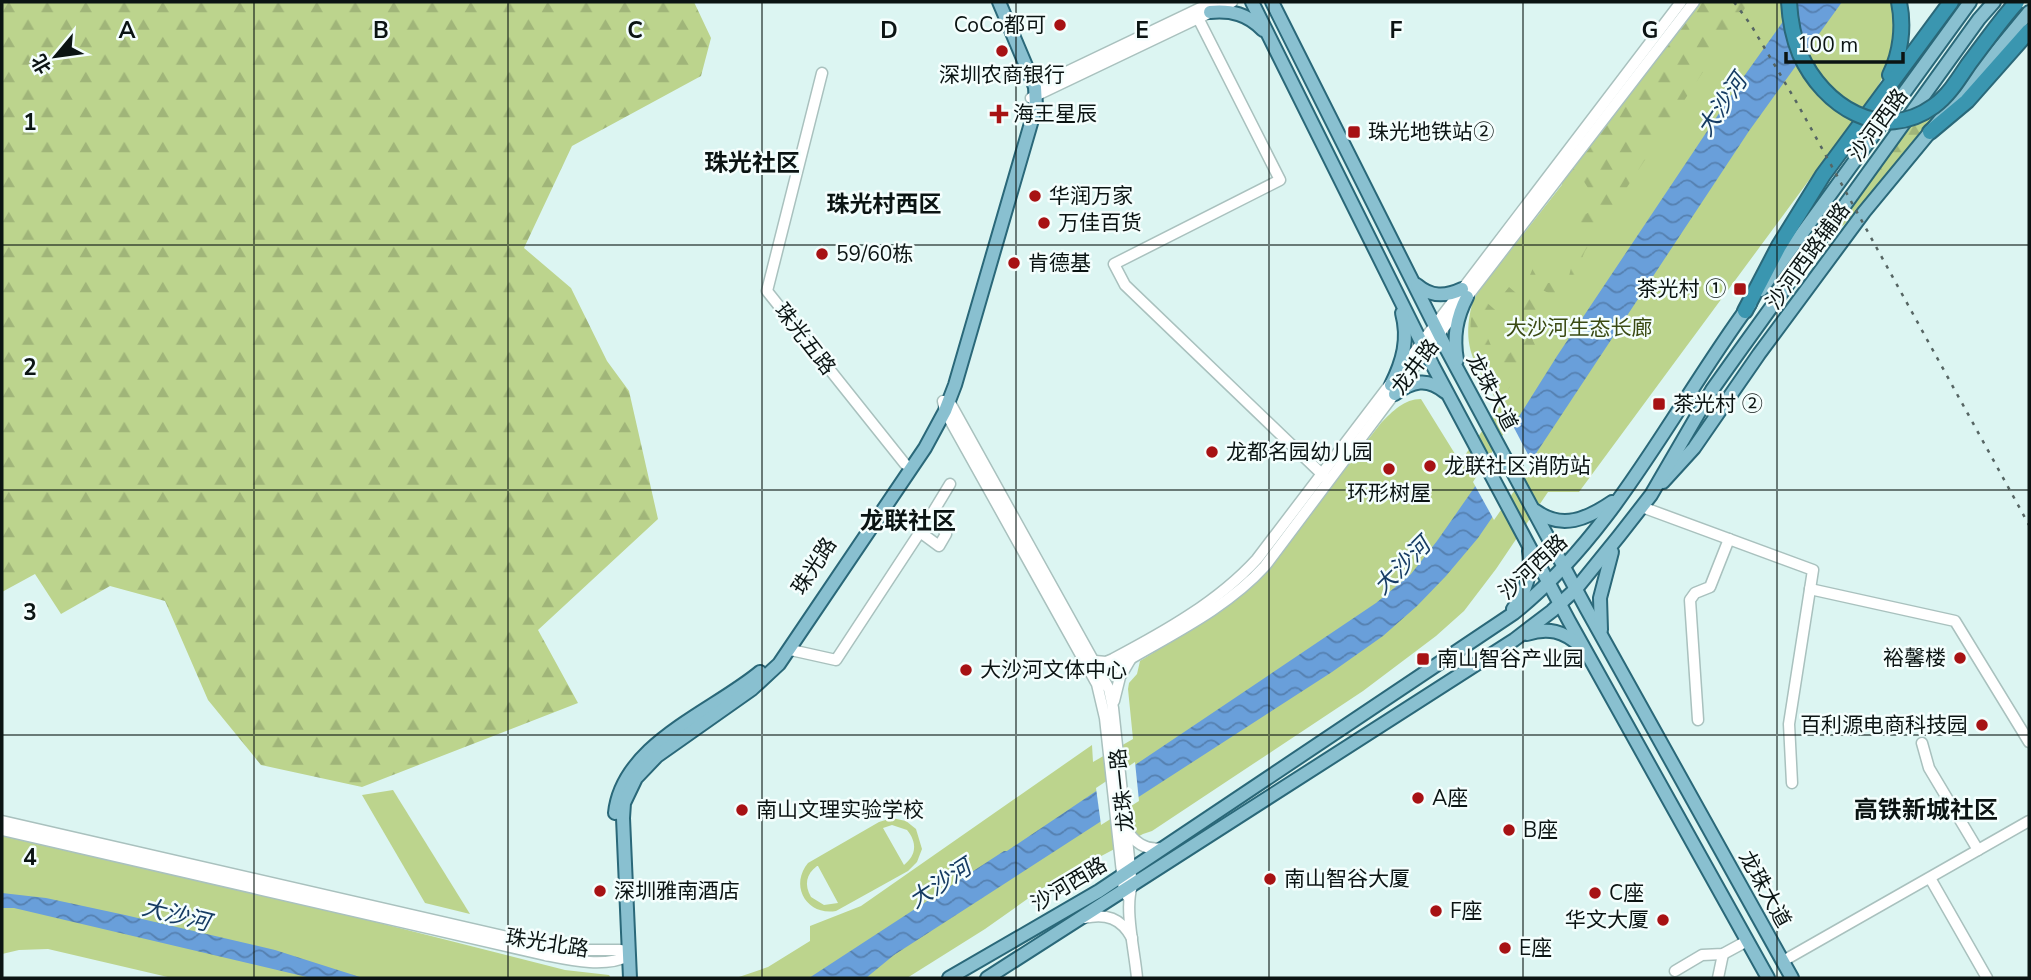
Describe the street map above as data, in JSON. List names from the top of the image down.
{
  "streets": {
    "main road": [
      "沙河西路",
      "沙河西路辅路",
      "龙珠大道",
      "珠光路"
    ],
    "street": [
      "珠光五路",
      "龙井路",
      "龙珠一路",
      "珠光北路"
    ]
  },
  "crossings": [
    ["沙河西路", "沙河西路辅路"],
    ["沙河西路", "龙珠大道"],
    ["沙河西路", "龙珠一路"],
    ["珠光五路", "珠光路"],
    ["龙井路", "龙珠大道"],
    ["龙井路", "龙珠一路"],
    ["珠光路", "龙珠一路"],
    ["珠光路", "珠光北路"]
  ],
  "districts": [
    "珠光社区",
    "珠光村西区",
    "龙联社区",
    "高铁新城社区"
  ],
  "water": ["大沙河"],
  "parks": ["大沙河生态长廊"],
  "places": {
    "other": [
      "CoCo都可",
      "深圳农商银行",
      "华润万家",
      "万佳百货",
      "59/60栋",
      "肯德基",
      "龙都名园幼儿园",
      "龙联社区消防站",
      "环形树屋",
      "裕馨楼",
      "大沙河文体中心",
      "百利源电商科技园",
      "A座",
      "南山文理实验学校",
      "B座",
      "南山智谷大厦",
      "深圳雅南酒店",
      "C座",
      "F座",
      "华文大厦",
      "E座"
    ],
    "health": ["海王星辰"],
    "transit": [
      "珠光地铁站②",
      "茶光村 ①",
      "茶光村 ②",
      "南山智谷产业园"
    ]
  },
  "scale_bar": "100 m",
  "north": "bottom left",
  "grid": {
    "columns": [
      "A",
      "B",
      "C",
      "D",
      "E",
      "F",
      "G"
    ],
    "rows": [
      "1",
      "2",
      "3",
      "4"
    ]
  }
}
